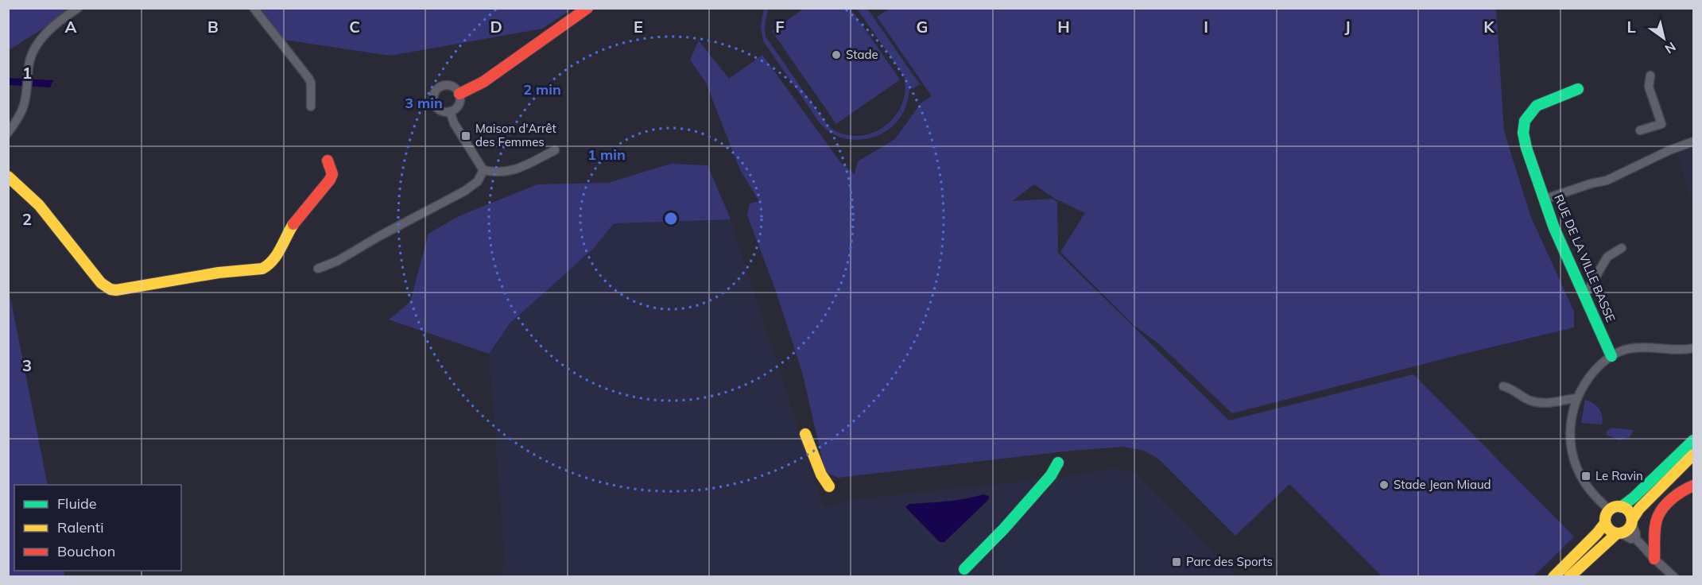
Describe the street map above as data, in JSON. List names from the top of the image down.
{
  "streets": {
    "street": ["RUE DE LA VILLE BASSE"]
  },
  "places": {
    "other": ["Stade", "Stade Jean Miaud"],
    "transit": ["Maison d'Arrêt des Femmes", "Le Ravin", "Parc des Sports"]
  },
  "legend": ["Fluide", "Ralenti", "Bouchon"],
  "north": "bottom right",
  "grid": {
    "columns": [
      "A",
      "B",
      "C",
      "D",
      "E",
      "F",
      "G",
      "H",
      "I",
      "J",
      "K",
      "L"
    ],
    "rows": ["1", "2", "3"]
  },
  "rings": ["2 min", "3 min", "1 min"]
}
